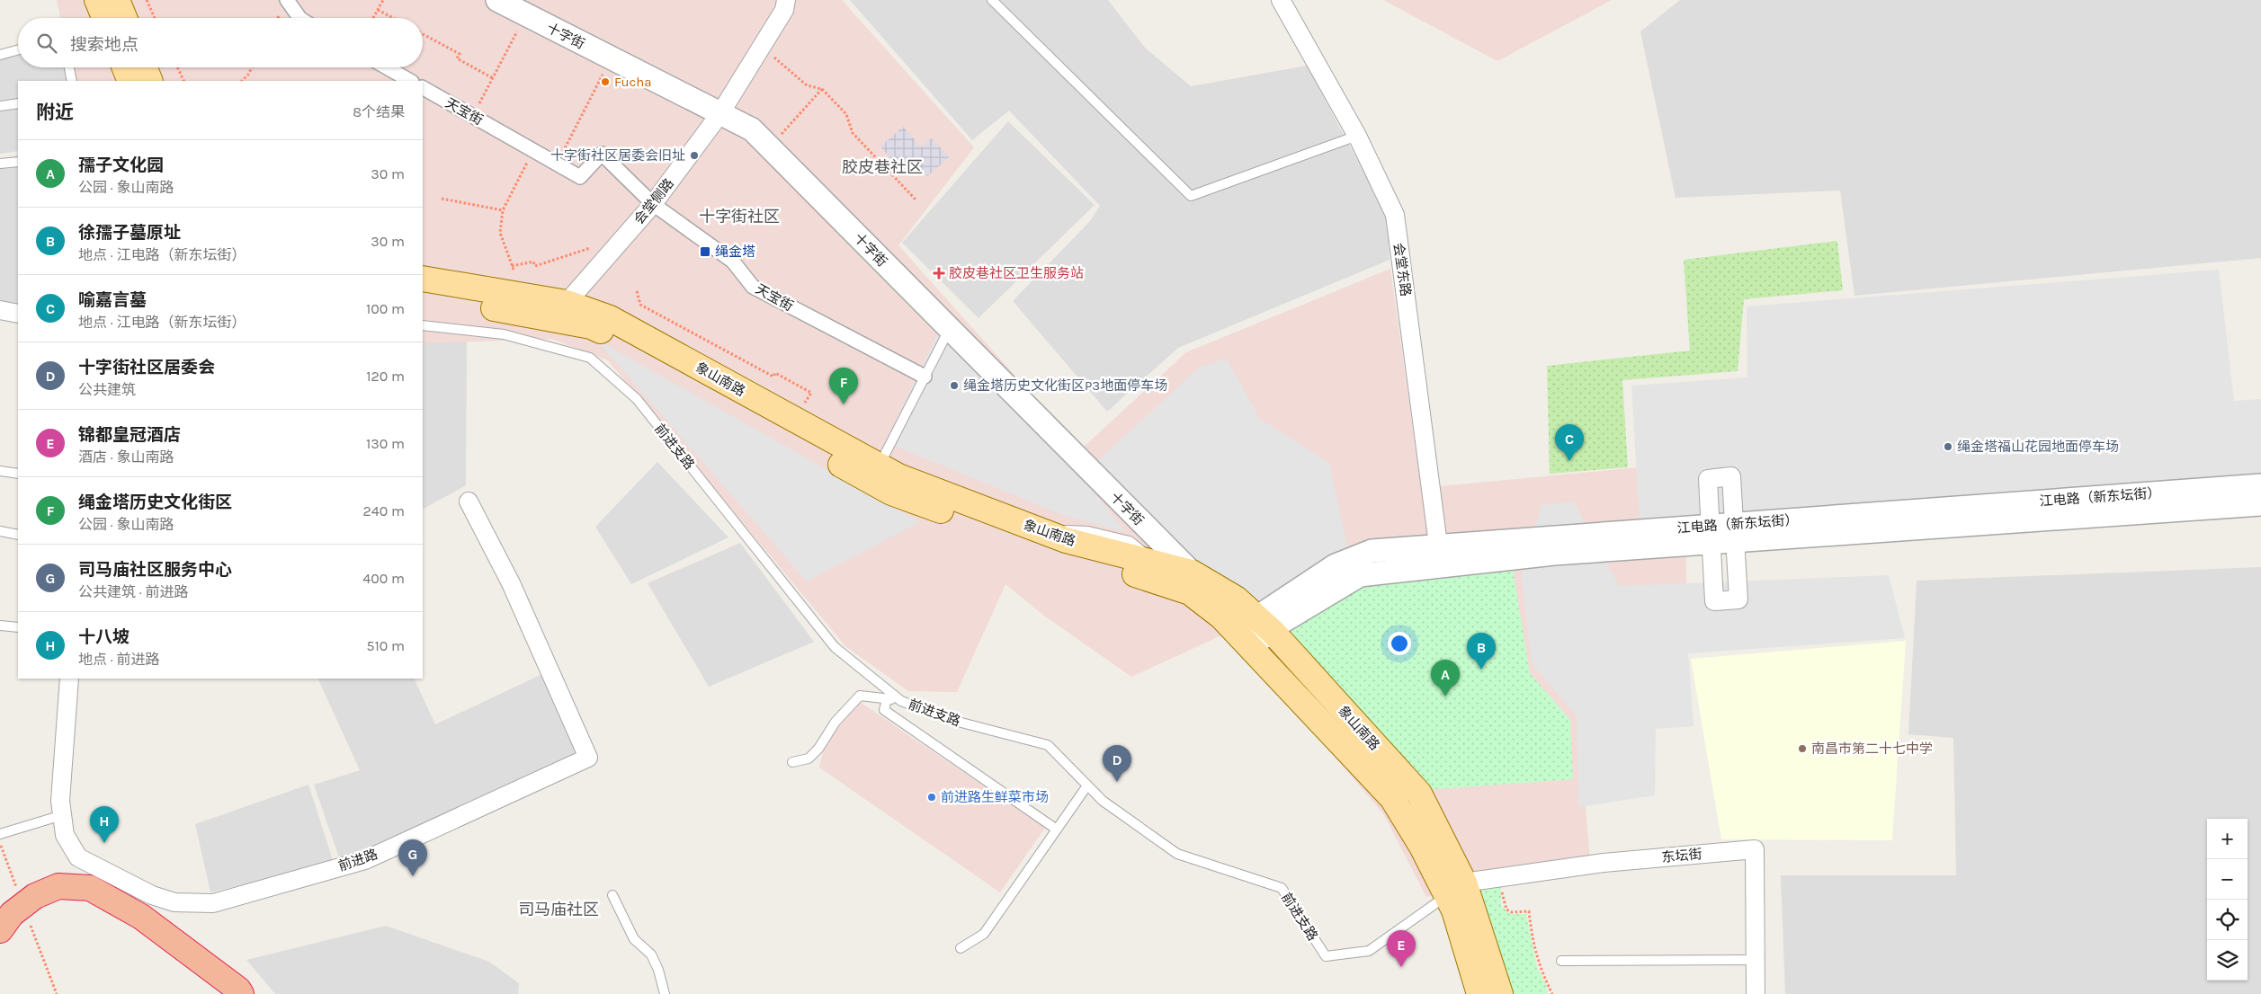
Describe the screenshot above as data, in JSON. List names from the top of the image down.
{
  "streets": {
    "main road": ["象山南路"],
    "street": [
      "十字街",
      "天宝街",
      "会堂侧路",
      "会堂东路",
      "江电路（新东坛街）",
      "东坛街",
      "前进路"
    ],
    "lane": ["前进支路"]
  },
  "crossings": [
    ["十字街", "会堂侧路"],
    ["十字街", "象山南路"],
    ["天宝街", "会堂侧路"],
    ["会堂侧路", "象山南路"],
    ["会堂东路", "江电路（新东坛街）"],
    ["象山南路", "前进支路"],
    ["象山南路", "江电路（新东坛街）"],
    ["象山南路", "东坛街"],
    ["前进支路", "东坛街"]
  ],
  "districts": ["胶皮巷社区", "十字街社区", "司马庙社区"],
  "places": {
    "other": [
      "Fucha",
      "十字街社区居委会旧址",
      "绳金塔历史文化街区P3地面停车场",
      "绳金塔福山花园地面停车场",
      "南昌市第二十七中学",
      "前进路生鲜菜市场"
    ],
    "transit": ["绳金塔"],
    "health": ["胶皮巷社区卫生服务站"]
  },
  "page": {
    "search": "搜索地点",
    "heading": ["附近", "8个结果"],
    "list": [
      {
        "mark": "A",
        "name": "孺子文化园",
        "note": "公园 · 象山南路",
        "value": "30 m"
      },
      {
        "mark": "B",
        "name": "徐孺子墓原址",
        "note": "地点 · 江电路（新东坛街）",
        "value": "30 m"
      },
      {
        "mark": "C",
        "name": "喻嘉言墓",
        "note": "地点 · 江电路（新东坛街）",
        "value": "100 m"
      },
      {
        "mark": "D",
        "name": "十字街社区居委会",
        "note": "公共建筑",
        "value": "120 m"
      },
      {
        "mark": "E",
        "name": "锦都皇冠酒店",
        "note": "酒店 · 象山南路",
        "value": "130 m"
      },
      {
        "mark": "F",
        "name": "绳金塔历史文化街区",
        "note": "公园 · 象山南路",
        "value": "240 m"
      },
      {
        "mark": "G",
        "name": "司马庙社区服务中心",
        "note": "公共建筑 · 前进路",
        "value": "400 m"
      },
      {
        "mark": "H",
        "name": "十八坡",
        "note": "地点 · 前进路",
        "value": "510 m"
      }
    ],
    "pins": [
      "F",
      "C",
      "B",
      "A",
      "D",
      "H",
      "G",
      "E"
    ],
    "map_buttons": ["+", "−"]
  }
}
